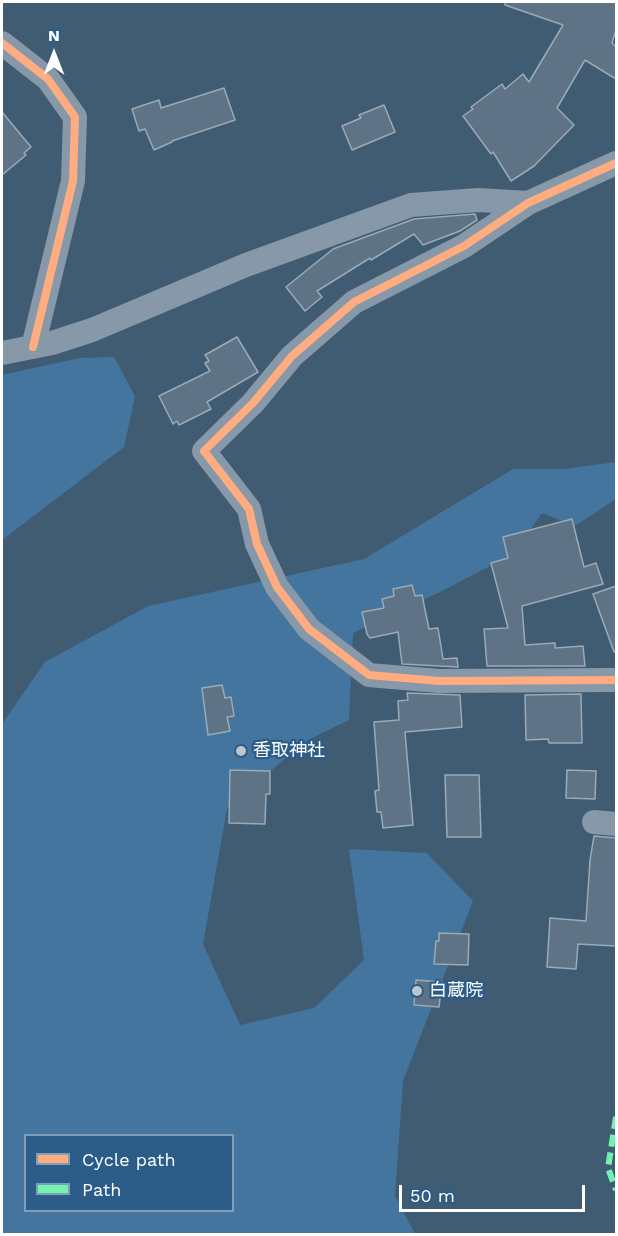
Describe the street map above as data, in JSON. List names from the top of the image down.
{
  "places": ["香取神社", "白蔵院"],
  "legend": ["Cycle path", "Path"],
  "scale_bar": "50 m",
  "north": "top"
}
